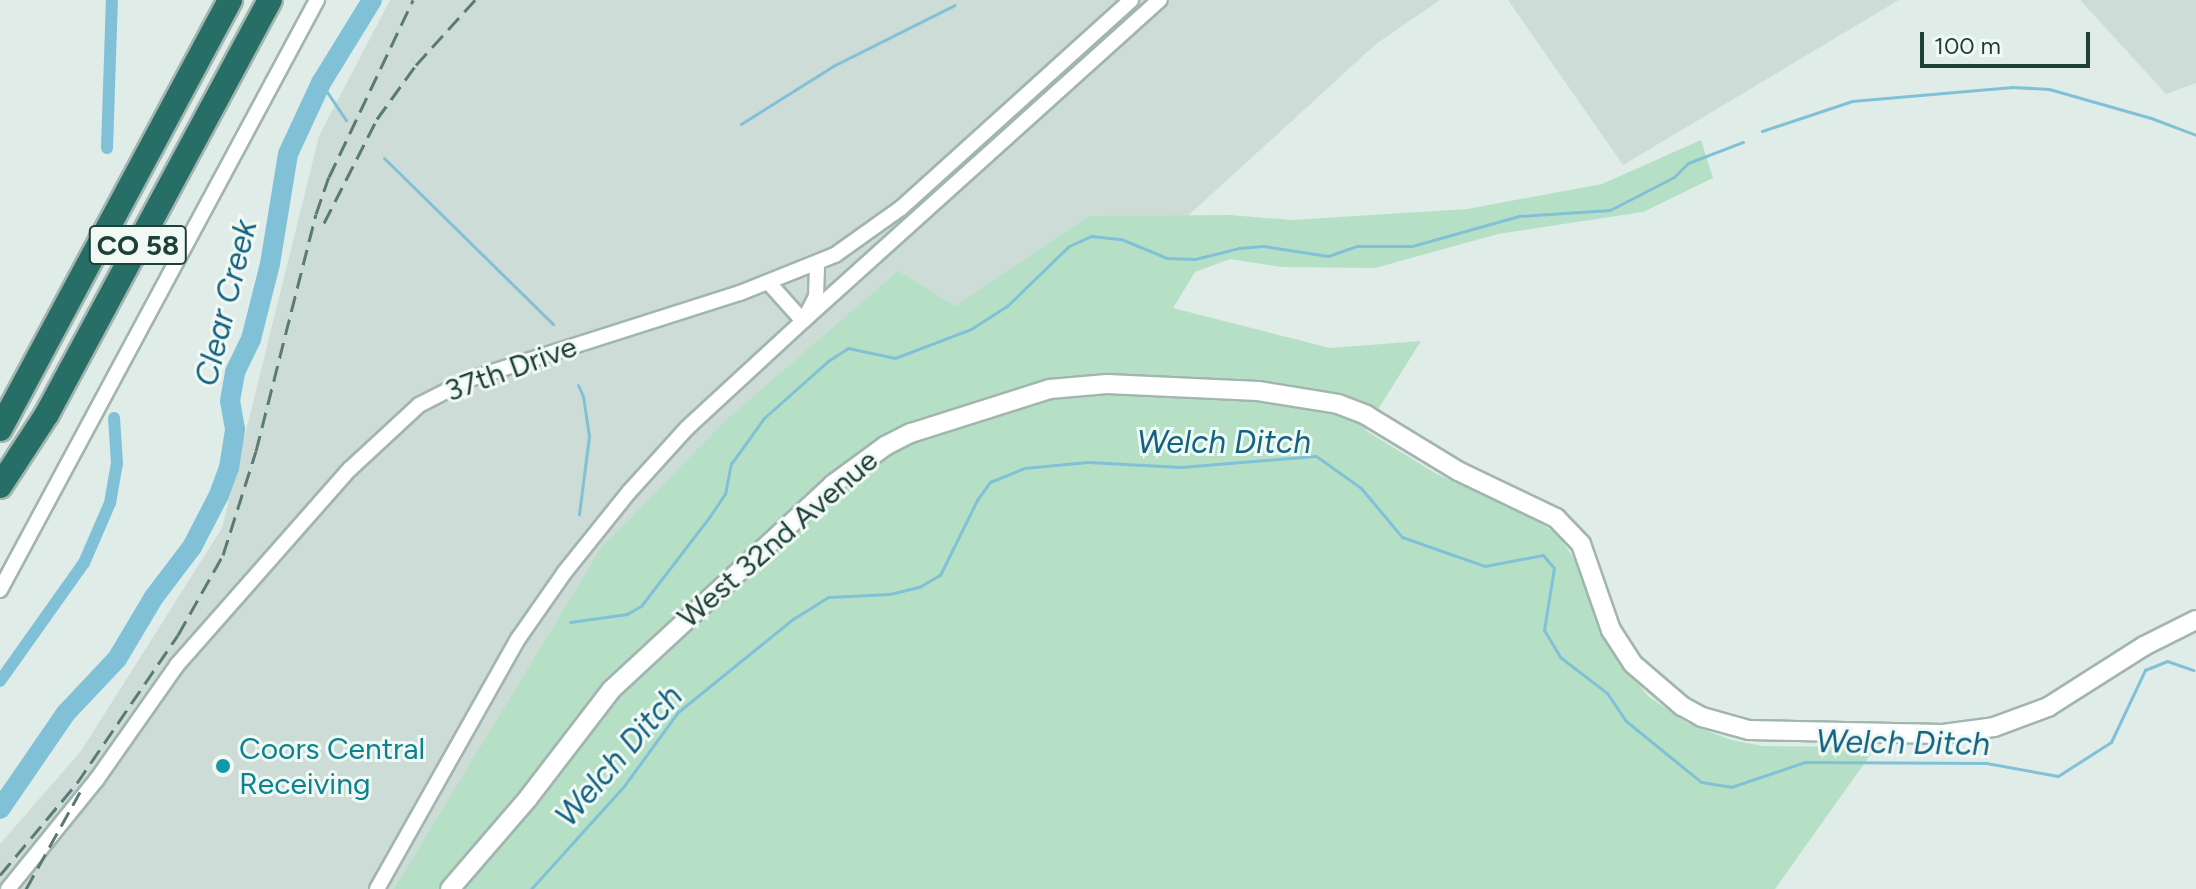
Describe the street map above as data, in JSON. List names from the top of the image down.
{
  "streets": {
    "highway": ["CO 58"],
    "street": ["37th Drive", "West 32nd Avenue"]
  },
  "water": ["Clear Creek", "Welch Ditch"],
  "places": ["Coors Central Receiving"],
  "scale_bar": "100 m"
}
